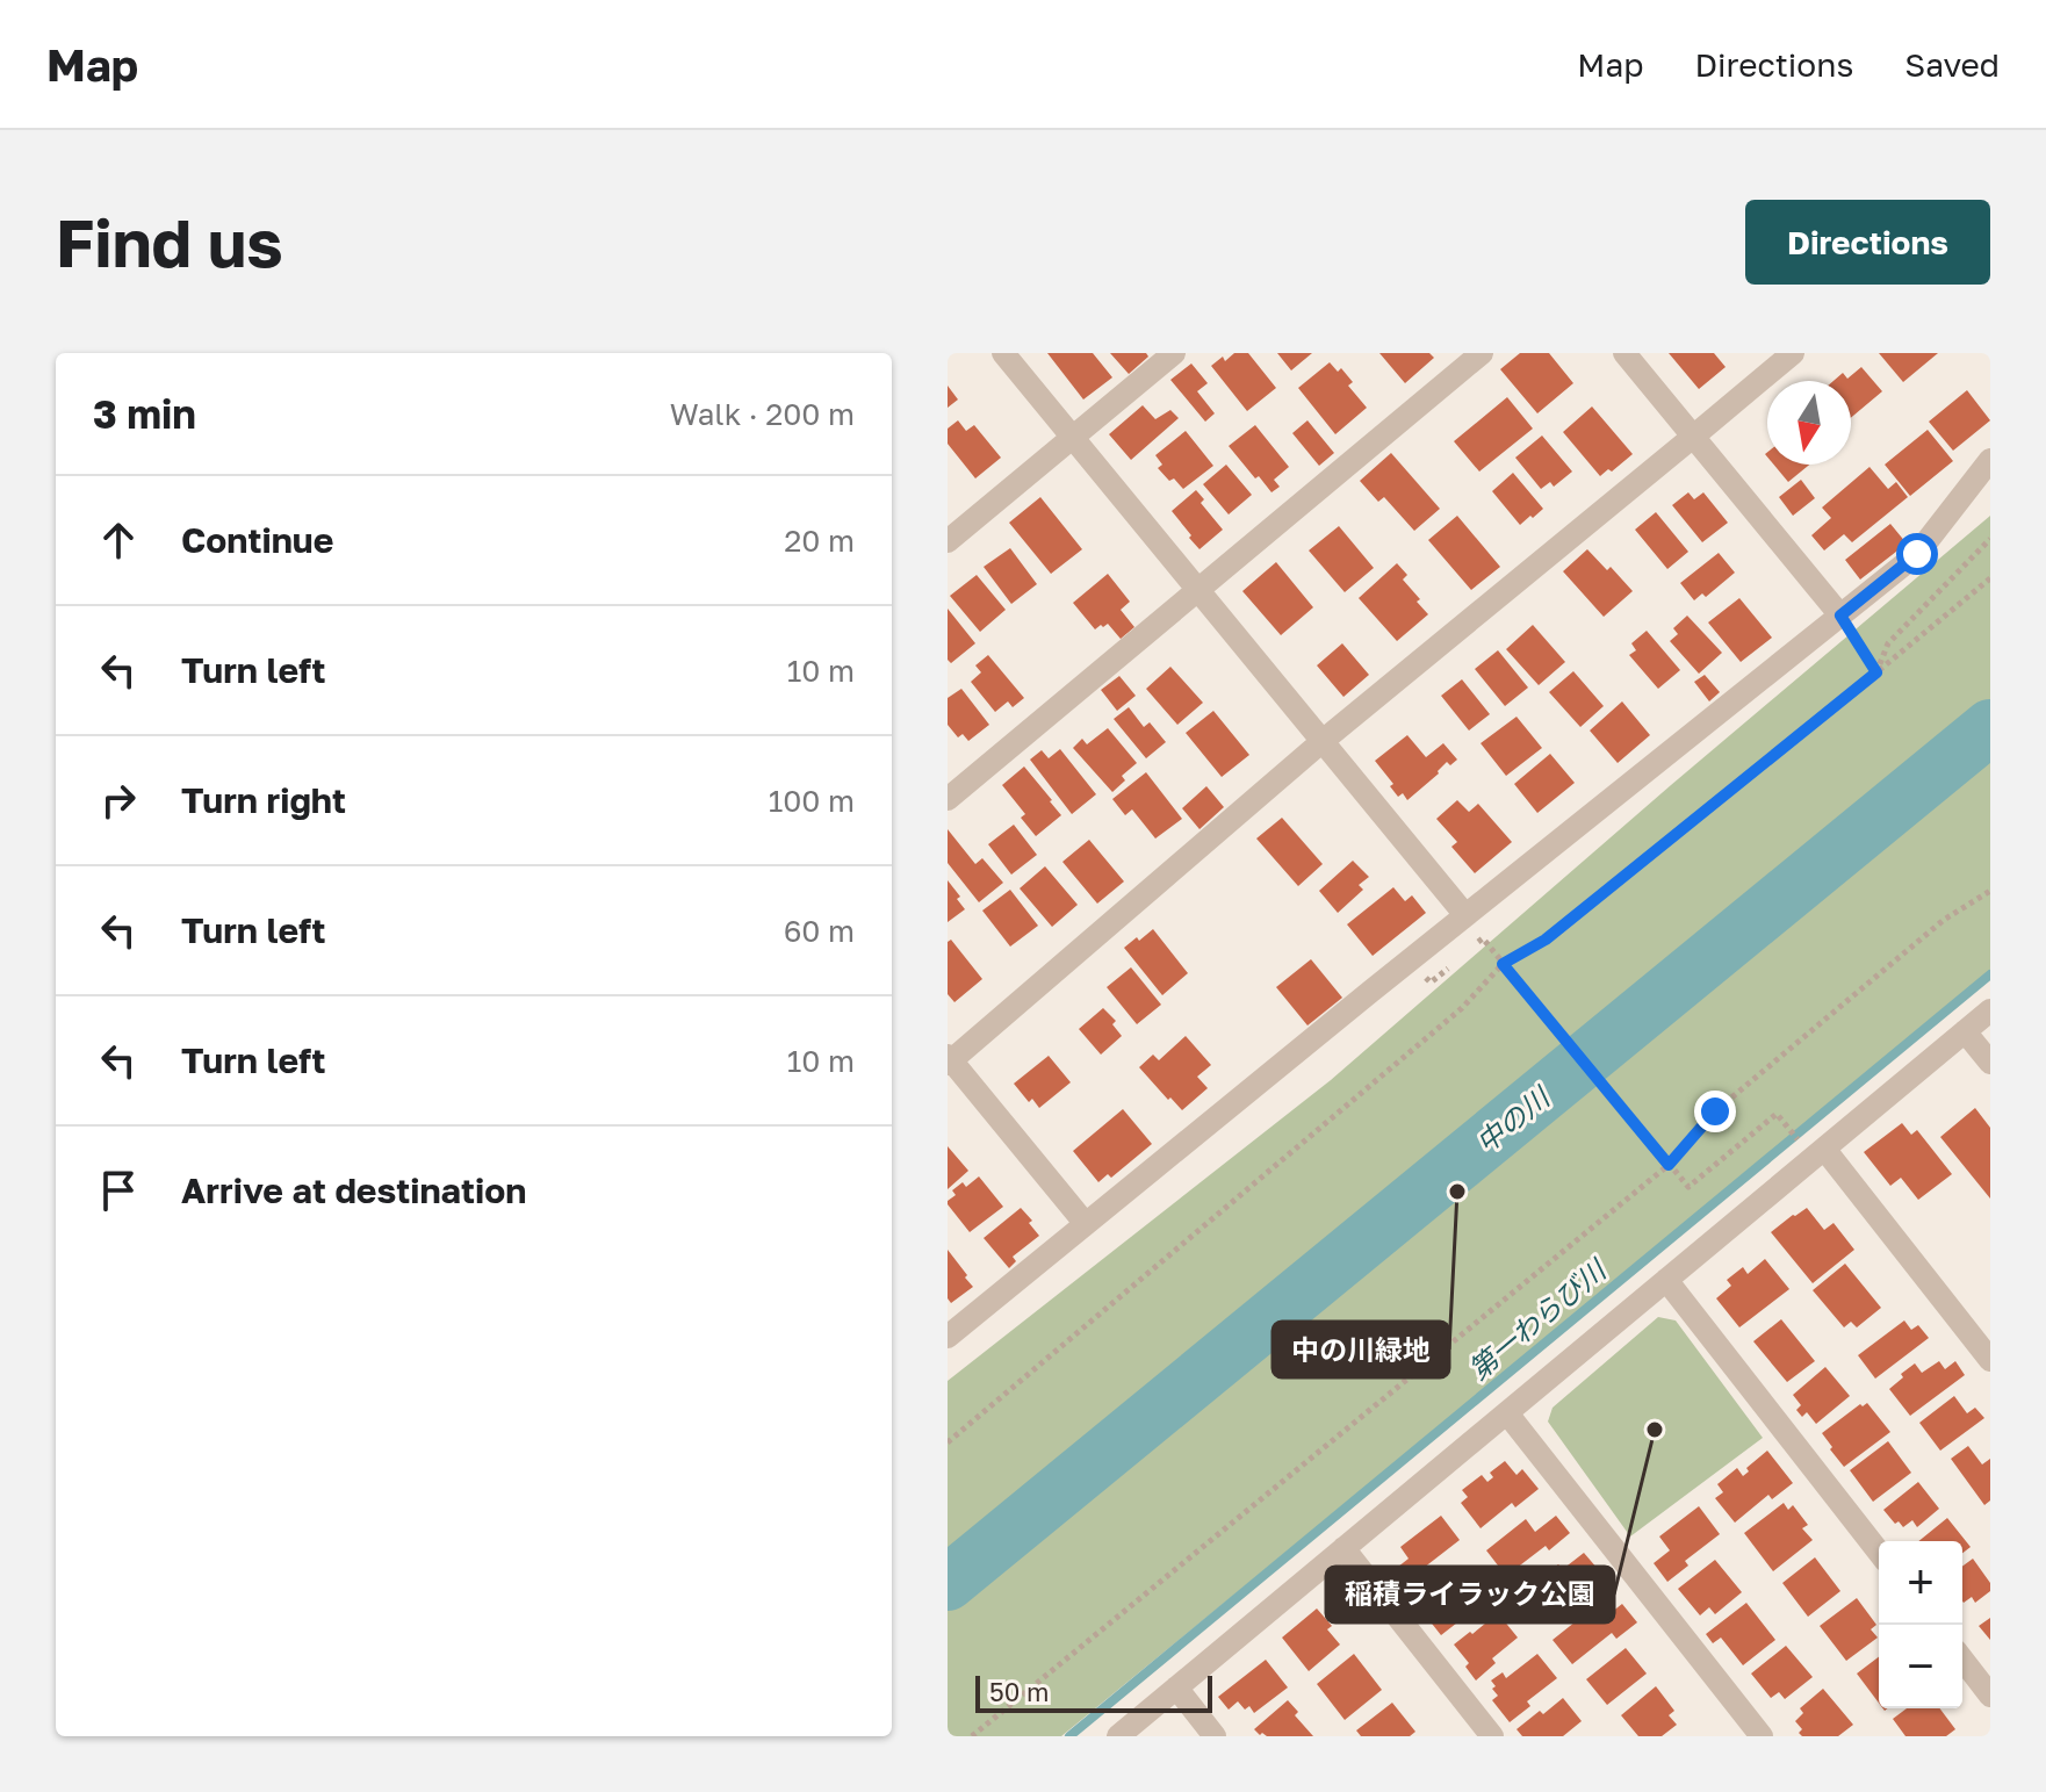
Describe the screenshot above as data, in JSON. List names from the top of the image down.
{
  "water": ["中の川", "第一わらび川"],
  "places": ["中の川緑地", "稲積ライラック公園"],
  "scale_bar": "50 m",
  "north": "bottom",
  "page": {
    "header": "Map",
    "nav": ["Map", "Directions", "Saved"],
    "buttons": "Directions",
    "title": "Find us",
    "heading": ["3 min", "Walk · 200 m"],
    "list": [
      ["Continue", "20 m"],
      ["Turn left", "10 m"],
      ["Turn right", "100 m"],
      ["Turn left", "60 m"],
      ["Turn left", "10 m"],
      "Arrive at destination"
    ],
    "map_buttons": ["+", "−"],
    "scale": "50 m"
  }
}
